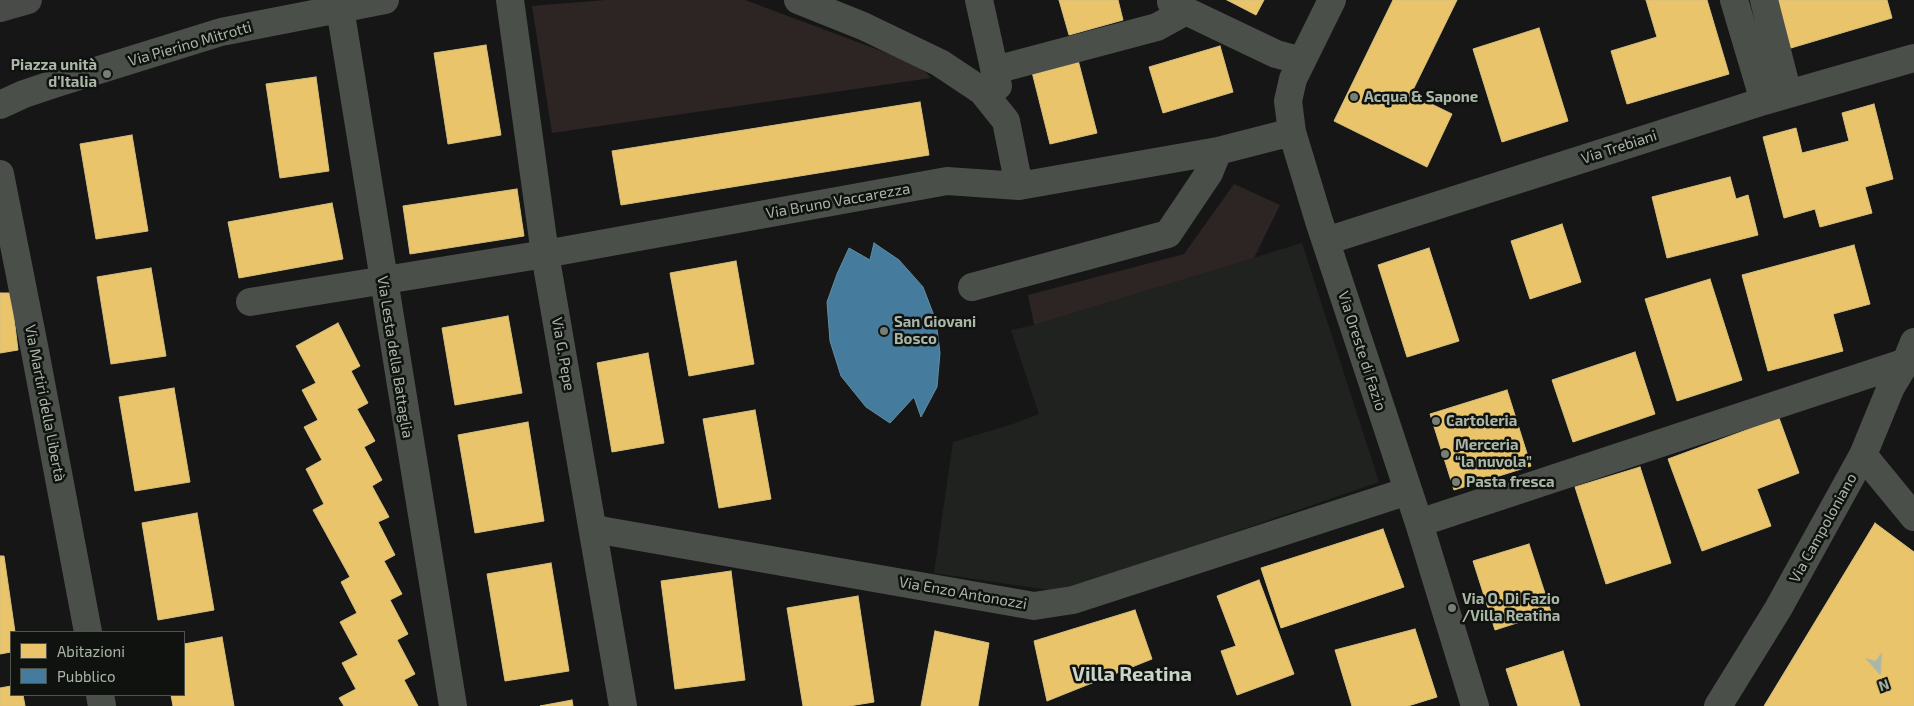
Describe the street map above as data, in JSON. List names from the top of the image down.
{
  "streets": {
    "street": [
      "Via Pierino Mitrotti",
      "Via Trebiani",
      "Via Bruno Vaccarezza",
      "Via Oreste di Fazio",
      "Via G. Pepe",
      "Via Lesta della Battaglia",
      "Via Martiri della Libertà",
      "Via Campoloniano",
      "Via Enzo Antonozzi"
    ]
  },
  "crossings": [
    ["Via Pierino Mitrotti", "Via Lesta della Battaglia"],
    ["Via Trebiani", "Via Oreste di Fazio"],
    ["Via Bruno Vaccarezza", "Via Oreste di Fazio"],
    ["Via Bruno Vaccarezza", "Via G. Pepe"],
    ["Via Bruno Vaccarezza", "Via Lesta della Battaglia"],
    ["Via Oreste di Fazio", "Via Enzo Antonozzi"],
    ["Via G. Pepe", "Via Enzo Antonozzi"]
  ],
  "districts": ["Villa Reatina"],
  "places": [
    "Piazza unità d'Italia",
    "Acqua & Sapone",
    "San Giovani Bosco",
    "Cartoleria",
    "Merceria “la nuvola”",
    "Pasta fresca",
    "Via O. Di Fazio /Villa Reatina"
  ],
  "legend": ["Abitazioni", "Pubblico"],
  "north": "bottom"
}
